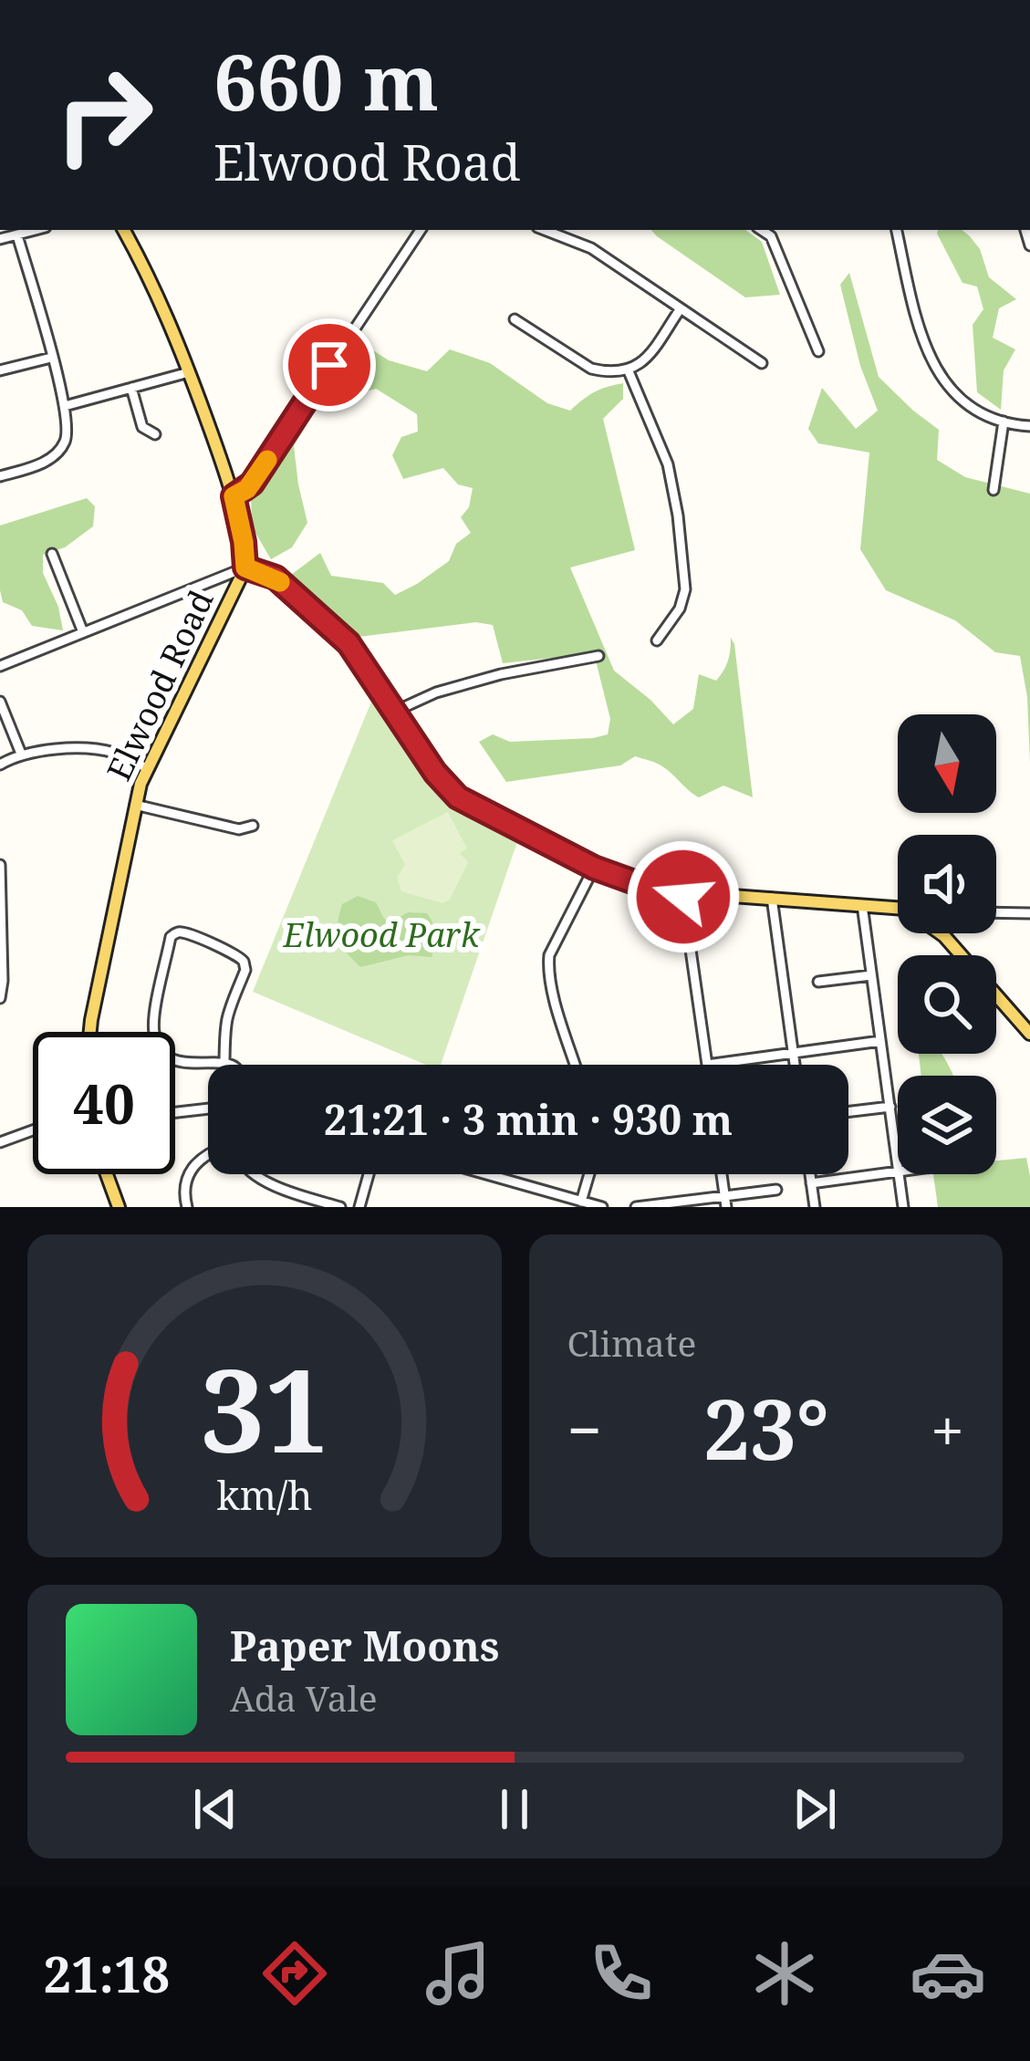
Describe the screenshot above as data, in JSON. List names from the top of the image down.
{
  "streets": {
    "main road": ["Elwood Road"]
  },
  "parks": ["Elwood Park"],
  "north": "bottom",
  "page": {
    "turn": ["660 m", "Elwood Road"],
    "limit": "40",
    "trip": "21:21 · 3 min · 930 m",
    "tile": "Climate",
    "heat": ["−", "23°", "+"],
    "song": ["Paper Moons", "Ada Vale"],
    "tabs": "21:18",
    "gauge": ["31", "km/h"]
  }
}
